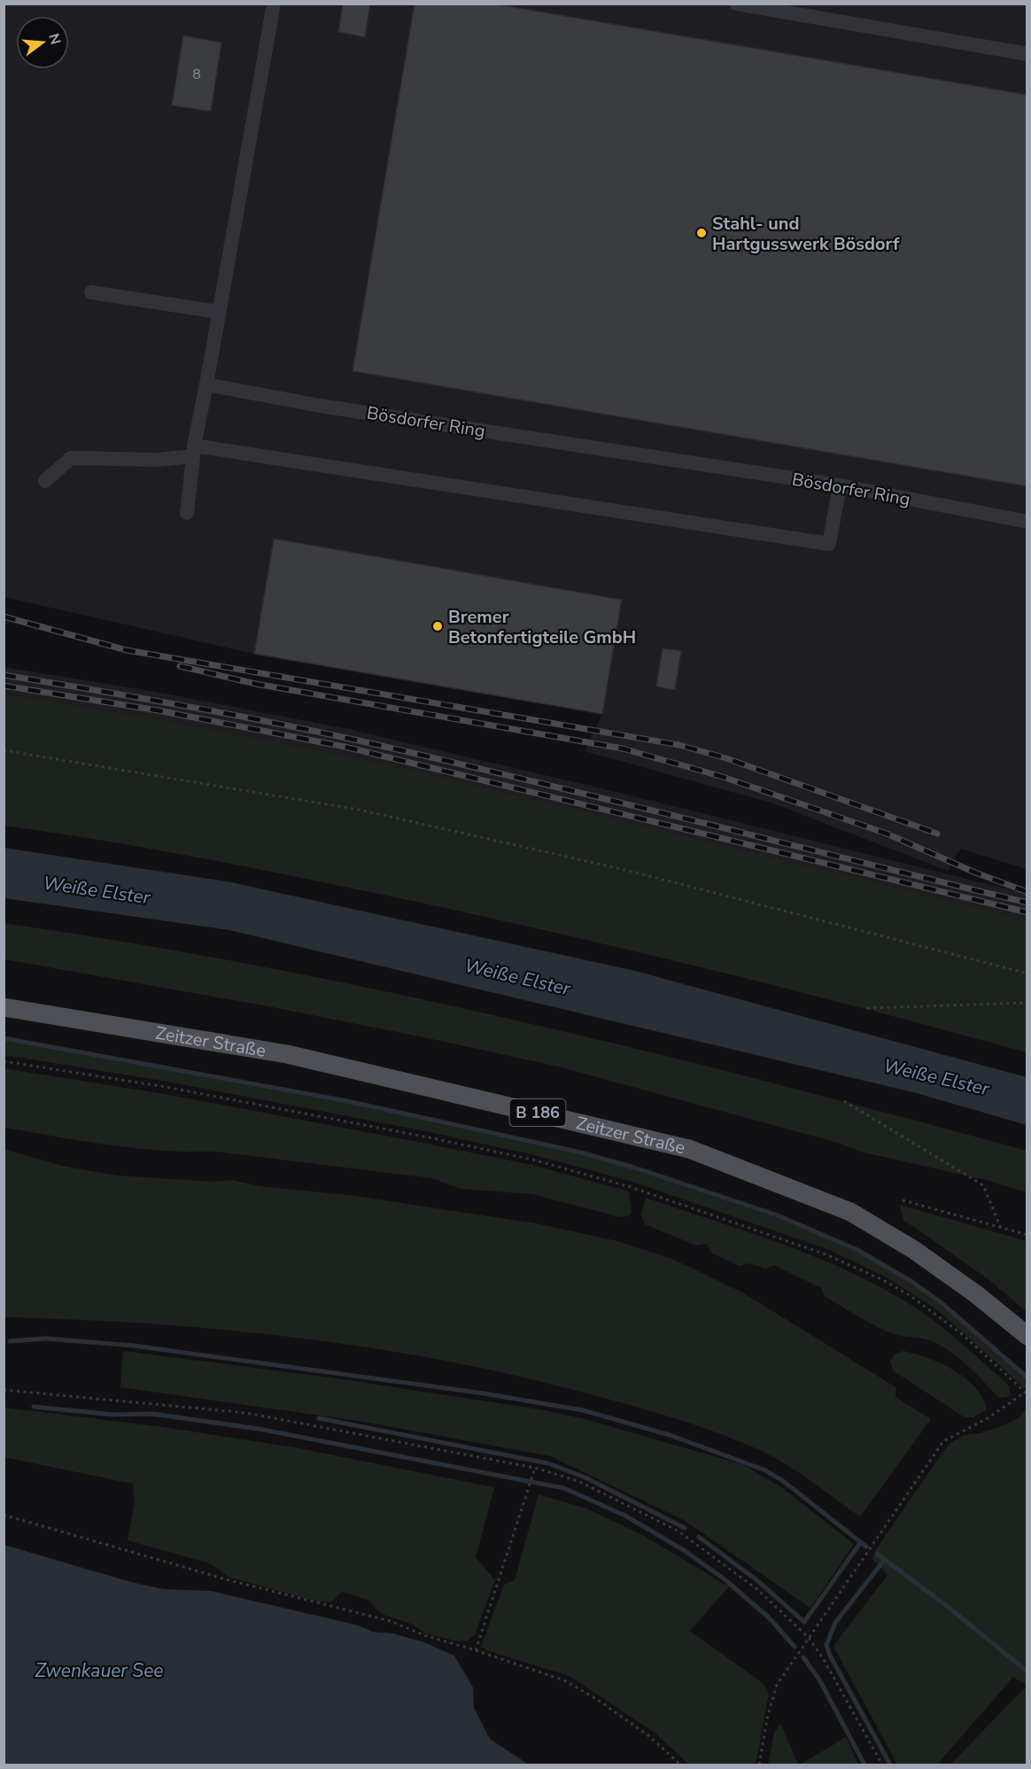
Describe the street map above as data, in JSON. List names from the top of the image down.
{
  "streets": {
    "main road": ["Zeitzer Straße", "B 186"],
    "street": ["Bösdorfer Ring"]
  },
  "water": ["Weiße Elster", "Zwenkauer See"],
  "places": ["Stahl- und Hartgusswerk Bösdorf", "Bremer Betonfertigteile GmbH"],
  "house_numbers": ["8"],
  "north": "right"
}
